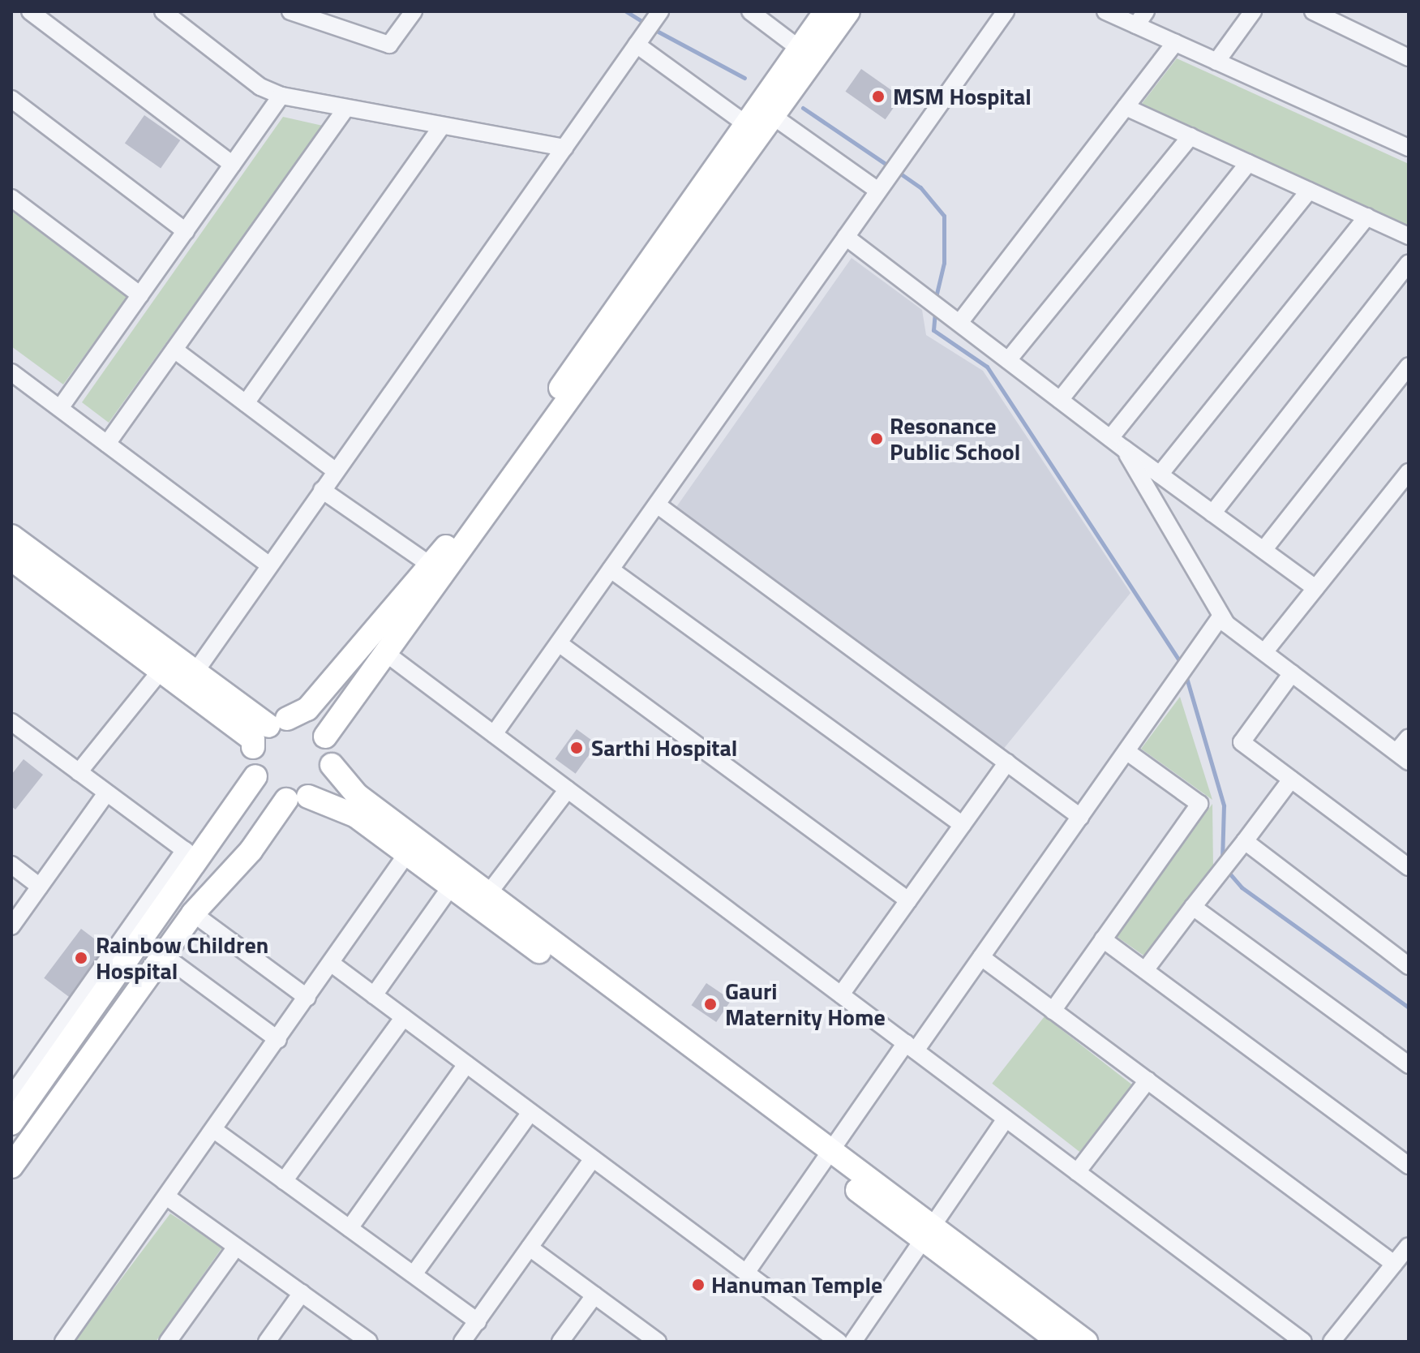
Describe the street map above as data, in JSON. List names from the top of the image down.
{
  "places": [
    "MSM Hospital",
    "Resonance Public School",
    "Sarthi Hospital",
    "Rainbow Children Hospital",
    "Gauri Maternity Home",
    "Hanuman Temple"
  ]
}
